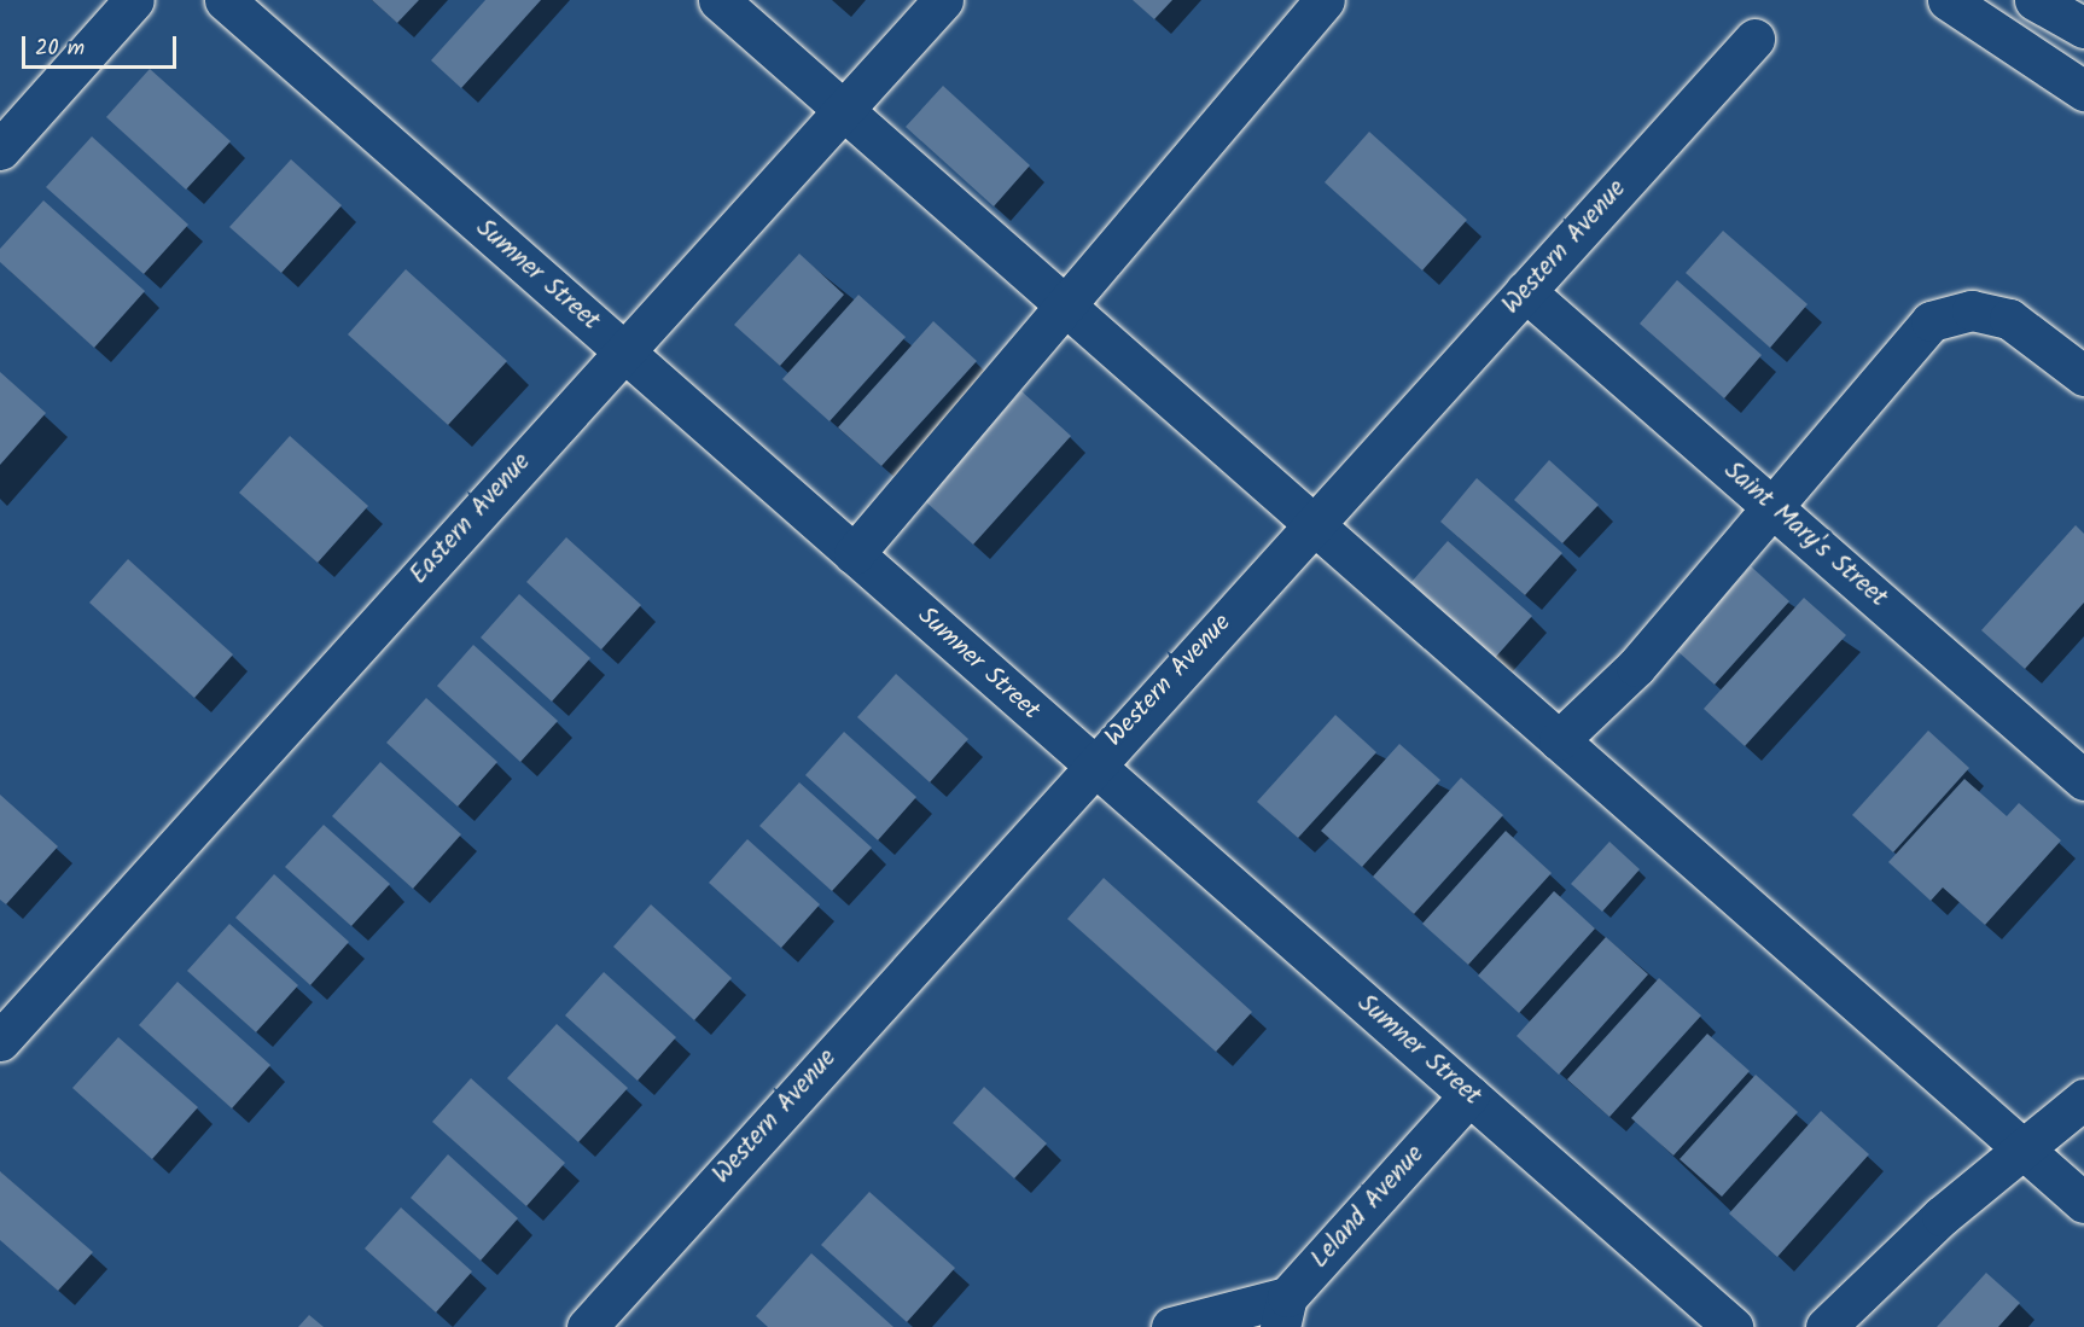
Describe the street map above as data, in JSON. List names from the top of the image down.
{
  "streets": {
    "main road": [
      "Western Avenue",
      "Sumner Street",
      "Eastern Avenue",
      "Saint Mary's Street",
      "Leland Avenue"
    ]
  },
  "crossings": [
    ["Western Avenue", "Sumner Street"],
    ["Western Avenue", "Saint Mary's Street"],
    ["Sumner Street", "Eastern Avenue"],
    ["Sumner Street", "Leland Avenue"]
  ],
  "scale_bar": "20 m"
}
